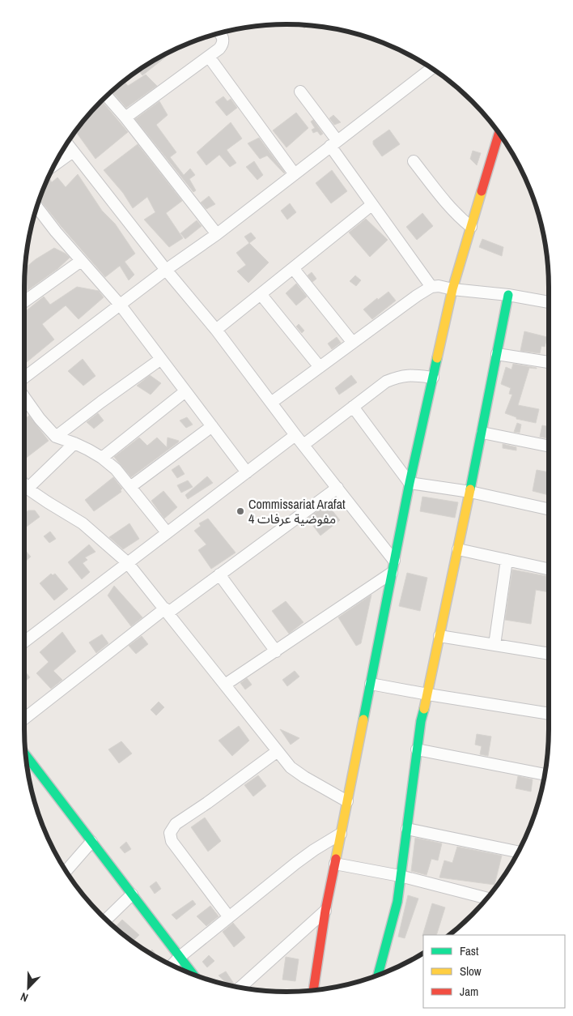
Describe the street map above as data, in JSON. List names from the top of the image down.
{
  "places": ["Commissariat Arafat 4 مفوضية عرفات"],
  "legend": ["Fast", "Slow", "Jam"],
  "north": "bottom left"
}
